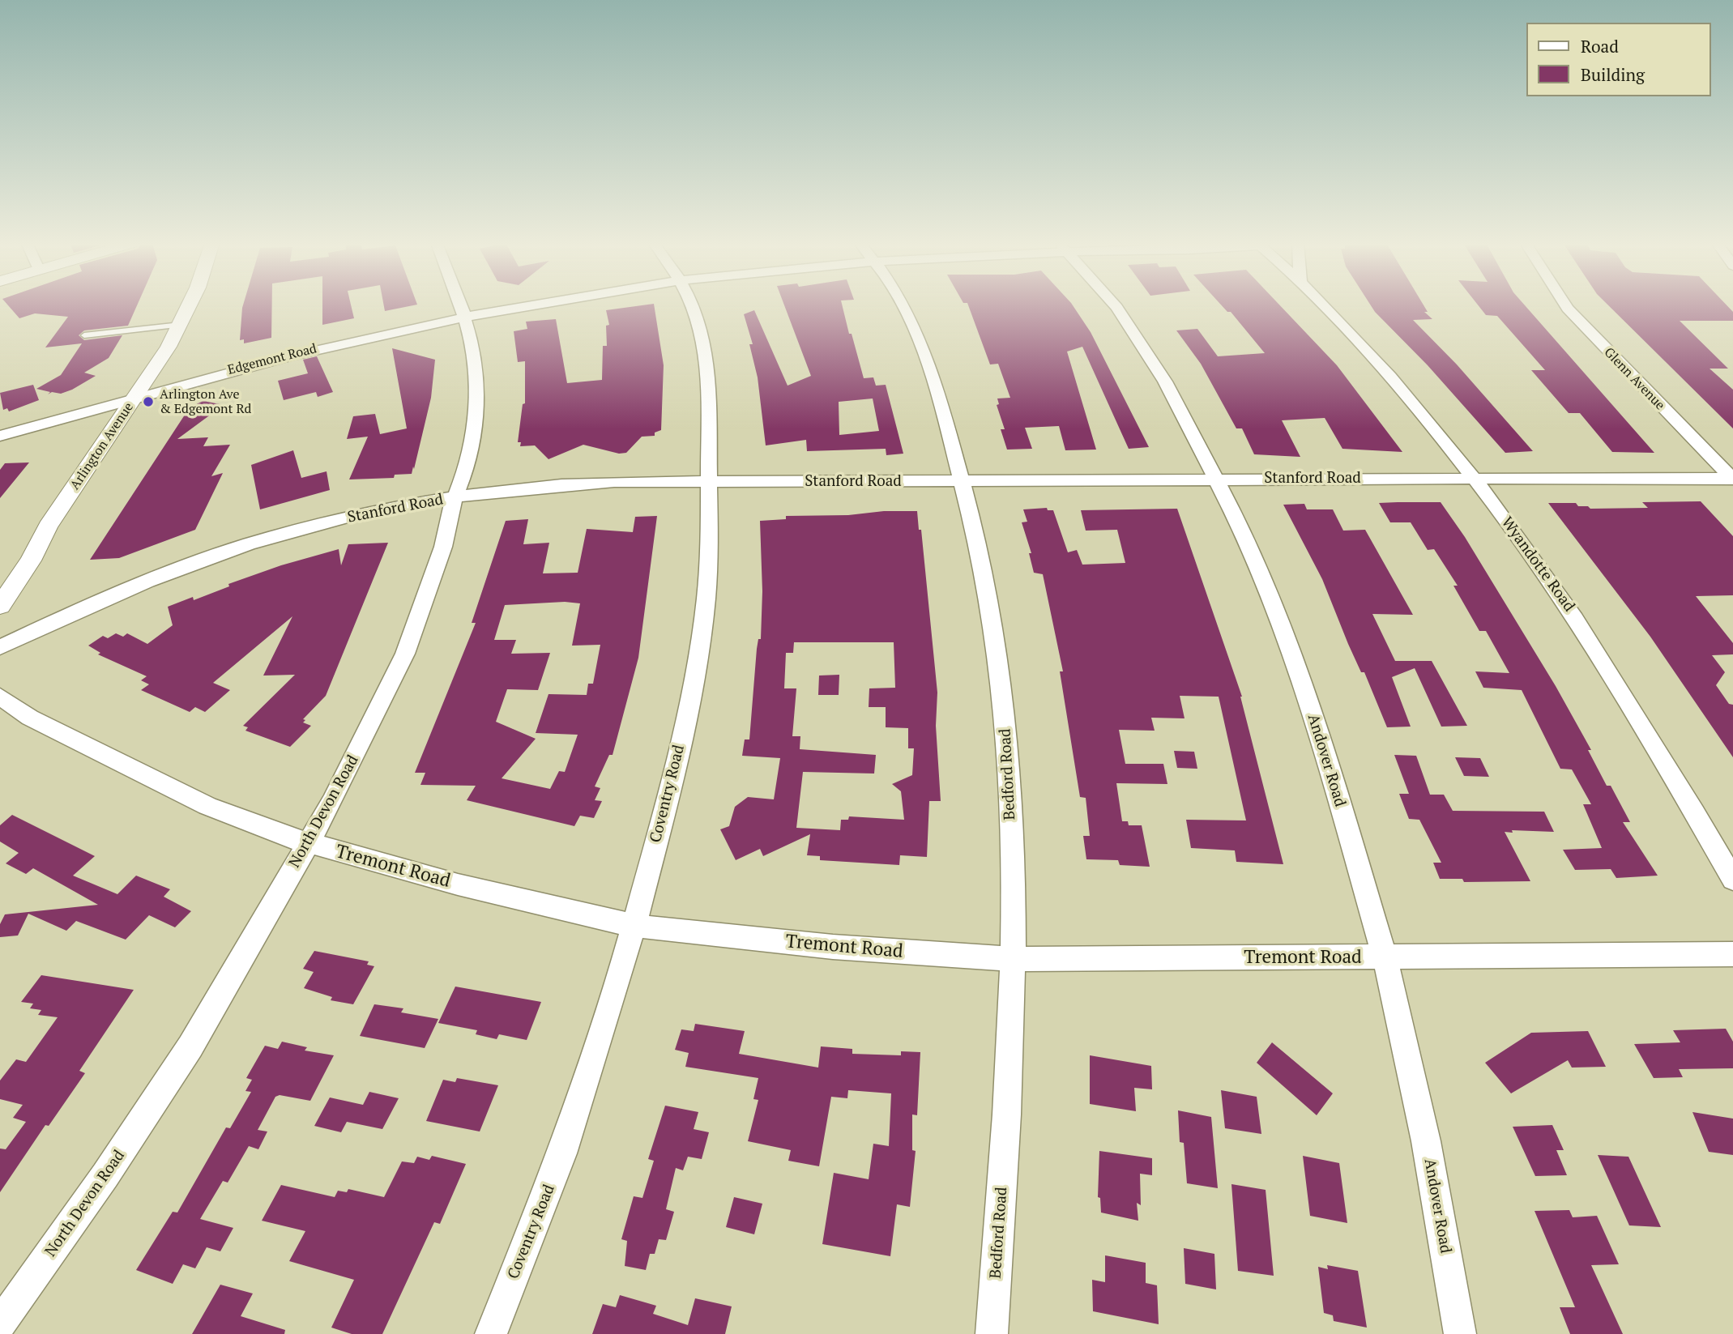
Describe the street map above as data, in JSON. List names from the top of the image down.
{
  "streets": {
    "street": [
      "Edgemont Road",
      "Glenn Avenue",
      "Arlington Avenue",
      "Stanford Road",
      "Wyandotte Road",
      "Andover Road",
      "Bedford Road",
      "Coventry Road",
      "North Devon Road",
      "Tremont Road"
    ]
  },
  "crossings": [
    ["Edgemont Road", "Arlington Avenue"],
    ["Edgemont Road", "North Devon Road"],
    ["Glenn Avenue", "Stanford Road"],
    ["Stanford Road", "Wyandotte Road"],
    ["Stanford Road", "Andover Road"],
    ["Stanford Road", "Bedford Road"],
    ["Stanford Road", "Coventry Road"],
    ["Stanford Road", "North Devon Road"],
    ["Andover Road", "Tremont Road"],
    ["Bedford Road", "Tremont Road"],
    ["Coventry Road", "Tremont Road"],
    ["North Devon Road", "Tremont Road"]
  ],
  "places": ["Arlington Ave & Edgemont Rd"],
  "legend": ["Road", "Building"]
}
